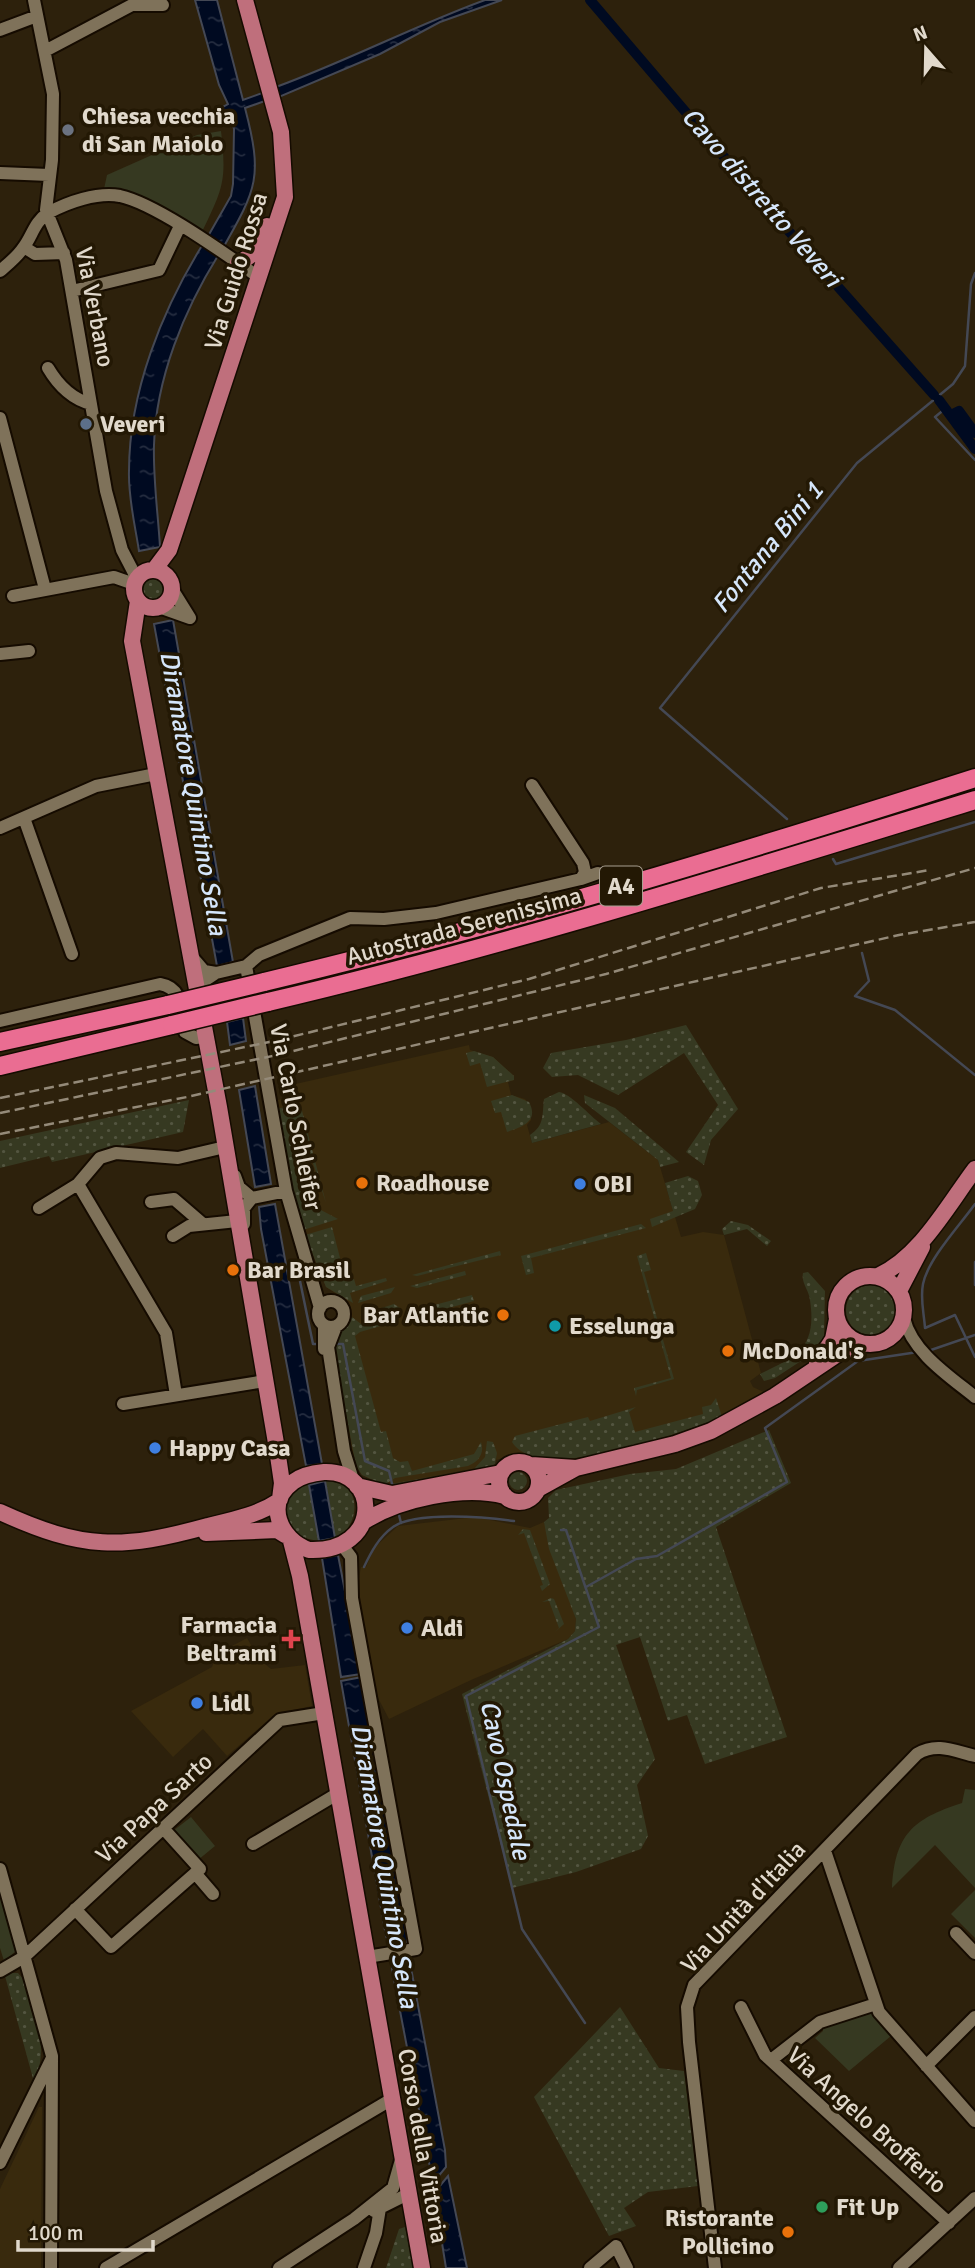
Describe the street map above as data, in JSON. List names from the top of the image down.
{
  "streets": {
    "highway": ["A4", "Autostrada Serenissima"],
    "main road": ["Via Guido Rossa", "Corso della Vittoria"],
    "street": [
      "Via Verbano",
      "Via Carlo Schleifer",
      "Via Papa Sarto",
      "Via Unità d'Italia",
      "Via Angelo Brofferio"
    ]
  },
  "crossings": [
    ["Via Papa Sarto", "Corso della Vittoria"]
  ],
  "water": [
    "Cavo distretto Veveri",
    "Fontana Bini 1",
    "Diramatore Quintino Sella",
    "Cavo Ospedale"
  ],
  "places": {
    "other": [
      "Chiesa vecchia di San Maiolo",
      "Veveri",
      "Roadhouse",
      "OBI",
      "Bar Brasil",
      "Bar Atlantic",
      "Esselunga",
      "McDonald's",
      "Happy Casa",
      "Aldi",
      "Lidl",
      "Fit Up",
      "Ristorante Pollicino"
    ],
    "health": ["Farmacia Beltrami"]
  },
  "scale_bar": "100 m",
  "north": "top"
}
